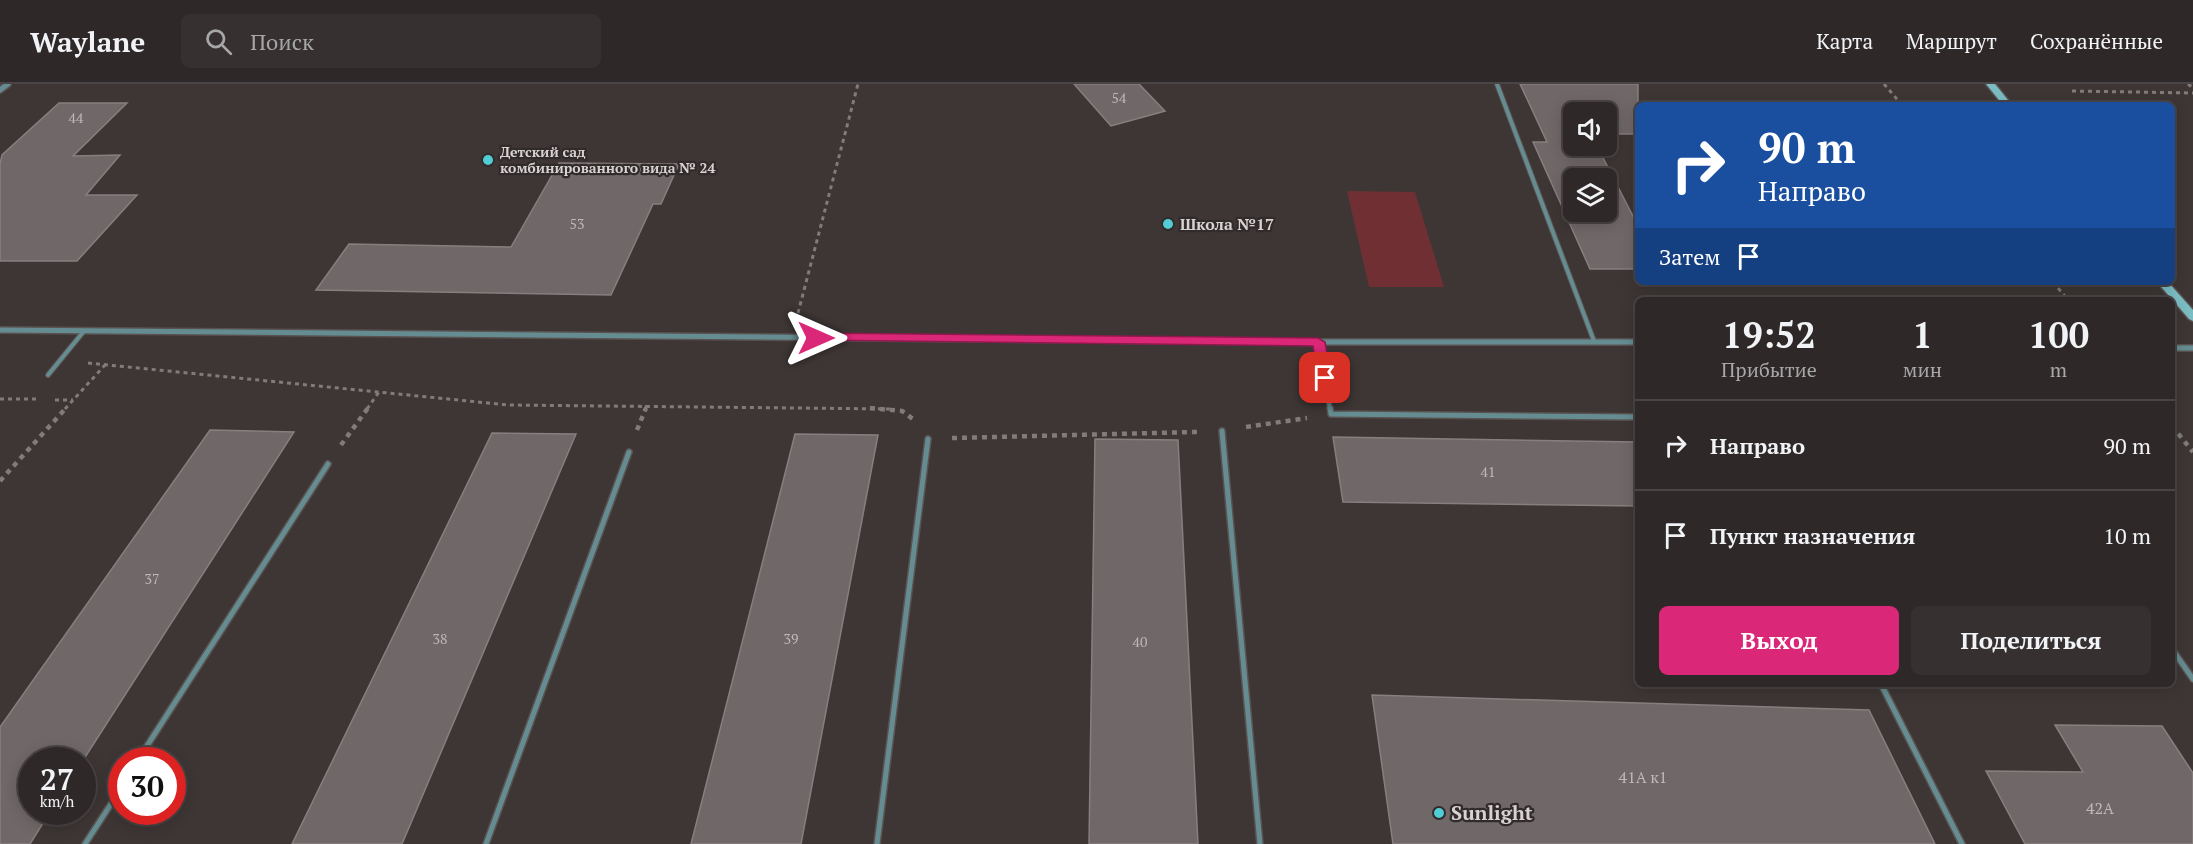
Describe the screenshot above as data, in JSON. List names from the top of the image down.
{
  "places": ["Детский сад комбинированного вида № 24", "Школа №17", "Sunlight"],
  "house_numbers": [
    "54",
    "44",
    "53",
    "41",
    "37",
    "38",
    "39",
    "40",
    "41А к1",
    "42А"
  ],
  "page": {
    "header": "Waylane",
    "search": "Поиск",
    "nav": ["Карта", "Маршрут", "Сохранённые"],
    "turn": ["90 m", "Направо"],
    "then": "Затем",
    "eta": [
      "19:52",
      "Прибытие",
      "1",
      "мин",
      "100",
      "m"
    ],
    "list": [
      {
        "name": "Направо",
        "value": "90 m"
      },
      {
        "name": "Пункт назначения",
        "value": "10 m"
      }
    ],
    "buttons": ["Выход", "Поделиться"],
    "speed": "27 km/h",
    "limit": "30"
  }
}
